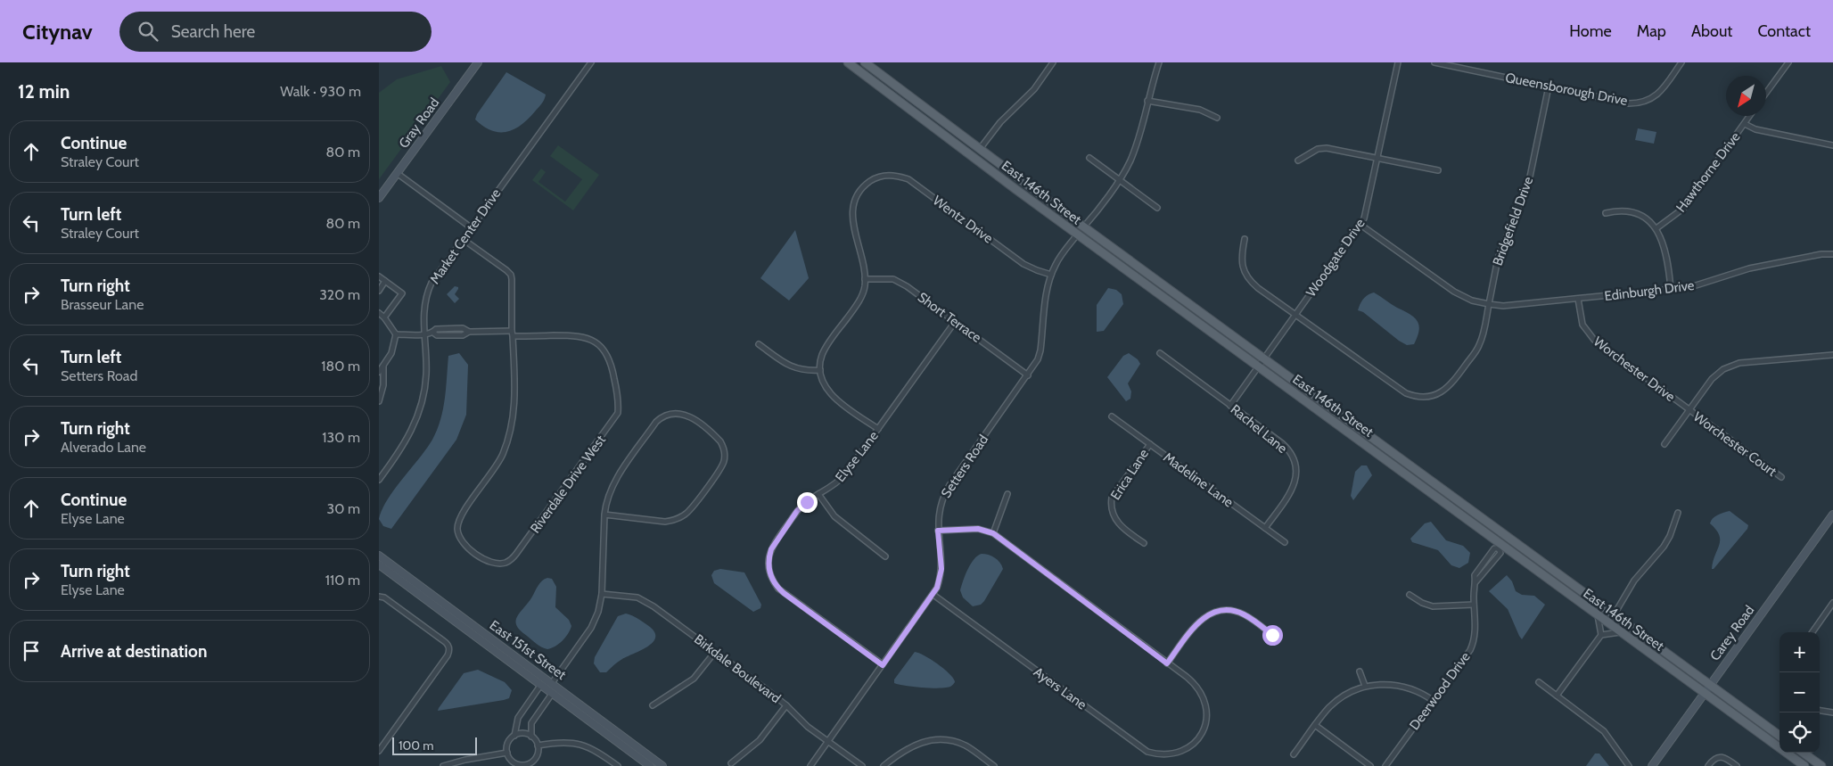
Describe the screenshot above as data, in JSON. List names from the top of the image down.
{
  "streets": {
    "main road": ["East 146th Street"],
    "street": [
      "Queensborough Drive",
      "Gray Road",
      "Hawthorne Drive",
      "Wentz Drive",
      "Bridgefield Drive",
      "Market Center Drive",
      "Woodgate Drive",
      "Edinburgh Drive",
      "Short Terrace",
      "Worchester Drive",
      "Rachel Lane",
      "Worchester Court",
      "Elyse Lane",
      "Setters Road",
      "Erica Lane",
      "Madeline Lane",
      "Riverdale Drive West",
      "Carey Road",
      "East 151st Street",
      "Birkdale Boulevard",
      "Ayers Lane",
      "Deerwood Drive"
    ]
  },
  "crossings": [
    ["Queensborough Drive", "Bridgefield Drive"],
    ["East 146th Street", "Woodgate Drive"],
    ["East 146th Street", "Setters Road"],
    ["East 146th Street", "Carey Road"],
    ["East 146th Street", "Deerwood Drive"],
    ["Wentz Drive", "Short Terrace"],
    ["Wentz Drive", "Setters Road"],
    ["Bridgefield Drive", "Woodgate Drive"],
    ["Bridgefield Drive", "Edinburgh Drive"],
    ["Woodgate Drive", "Edinburgh Drive"],
    ["Woodgate Drive", "Rachel Lane"],
    ["Edinburgh Drive", "Worchester Drive"],
    ["Short Terrace", "Elyse Lane"],
    ["Short Terrace", "Setters Road"],
    ["Worchester Drive", "Worchester Court"],
    ["Rachel Lane", "Madeline Lane"],
    ["Elyse Lane", "Setters Road"],
    ["Setters Road", "Birkdale Boulevard"],
    ["Setters Road", "Ayers Lane"],
    ["Erica Lane", "Madeline Lane"]
  ],
  "scale_bar": "100 m",
  "north": "bottom left",
  "page": {
    "header": "Citynav",
    "search": "Search here",
    "nav": [
      "Home",
      "Map",
      "About",
      "Contact"
    ],
    "heading": ["12 min", "Walk · 930 m"],
    "list": [
      ["Continue", "Straley Court", "80 m"],
      ["Turn left", "Straley Court", "80 m"],
      ["Turn right", "Brasseur Lane", "320 m"],
      ["Turn left", "Setters Road", "180 m"],
      ["Turn right", "Alverado Lane", "130 m"],
      ["Continue", "Elyse Lane", "30 m"],
      ["Turn right", "Elyse Lane", "110 m"],
      "Arrive at destination"
    ],
    "map_buttons": ["+", "−"],
    "scale": "100 m"
  }
}
